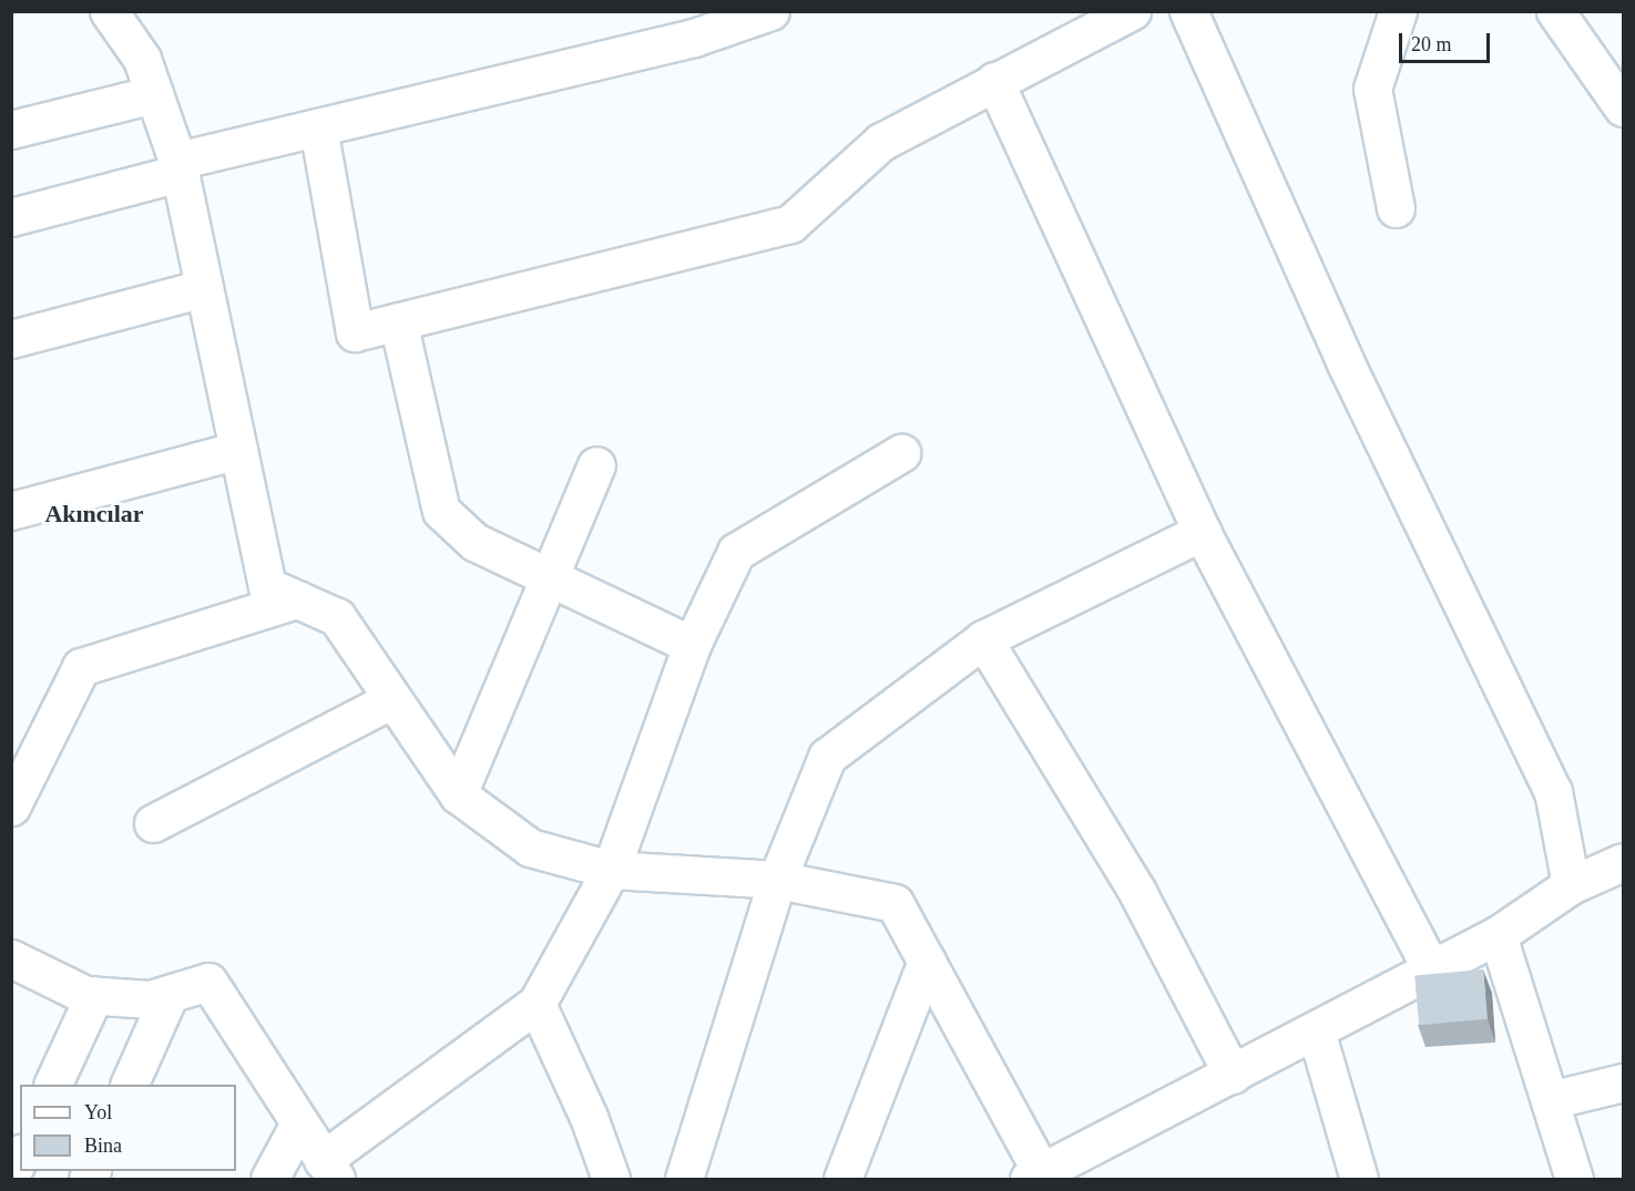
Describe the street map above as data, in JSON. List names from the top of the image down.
{
  "districts": ["Akıncılar"],
  "legend": ["Yol", "Bina"],
  "scale_bar": "20 m"
}
